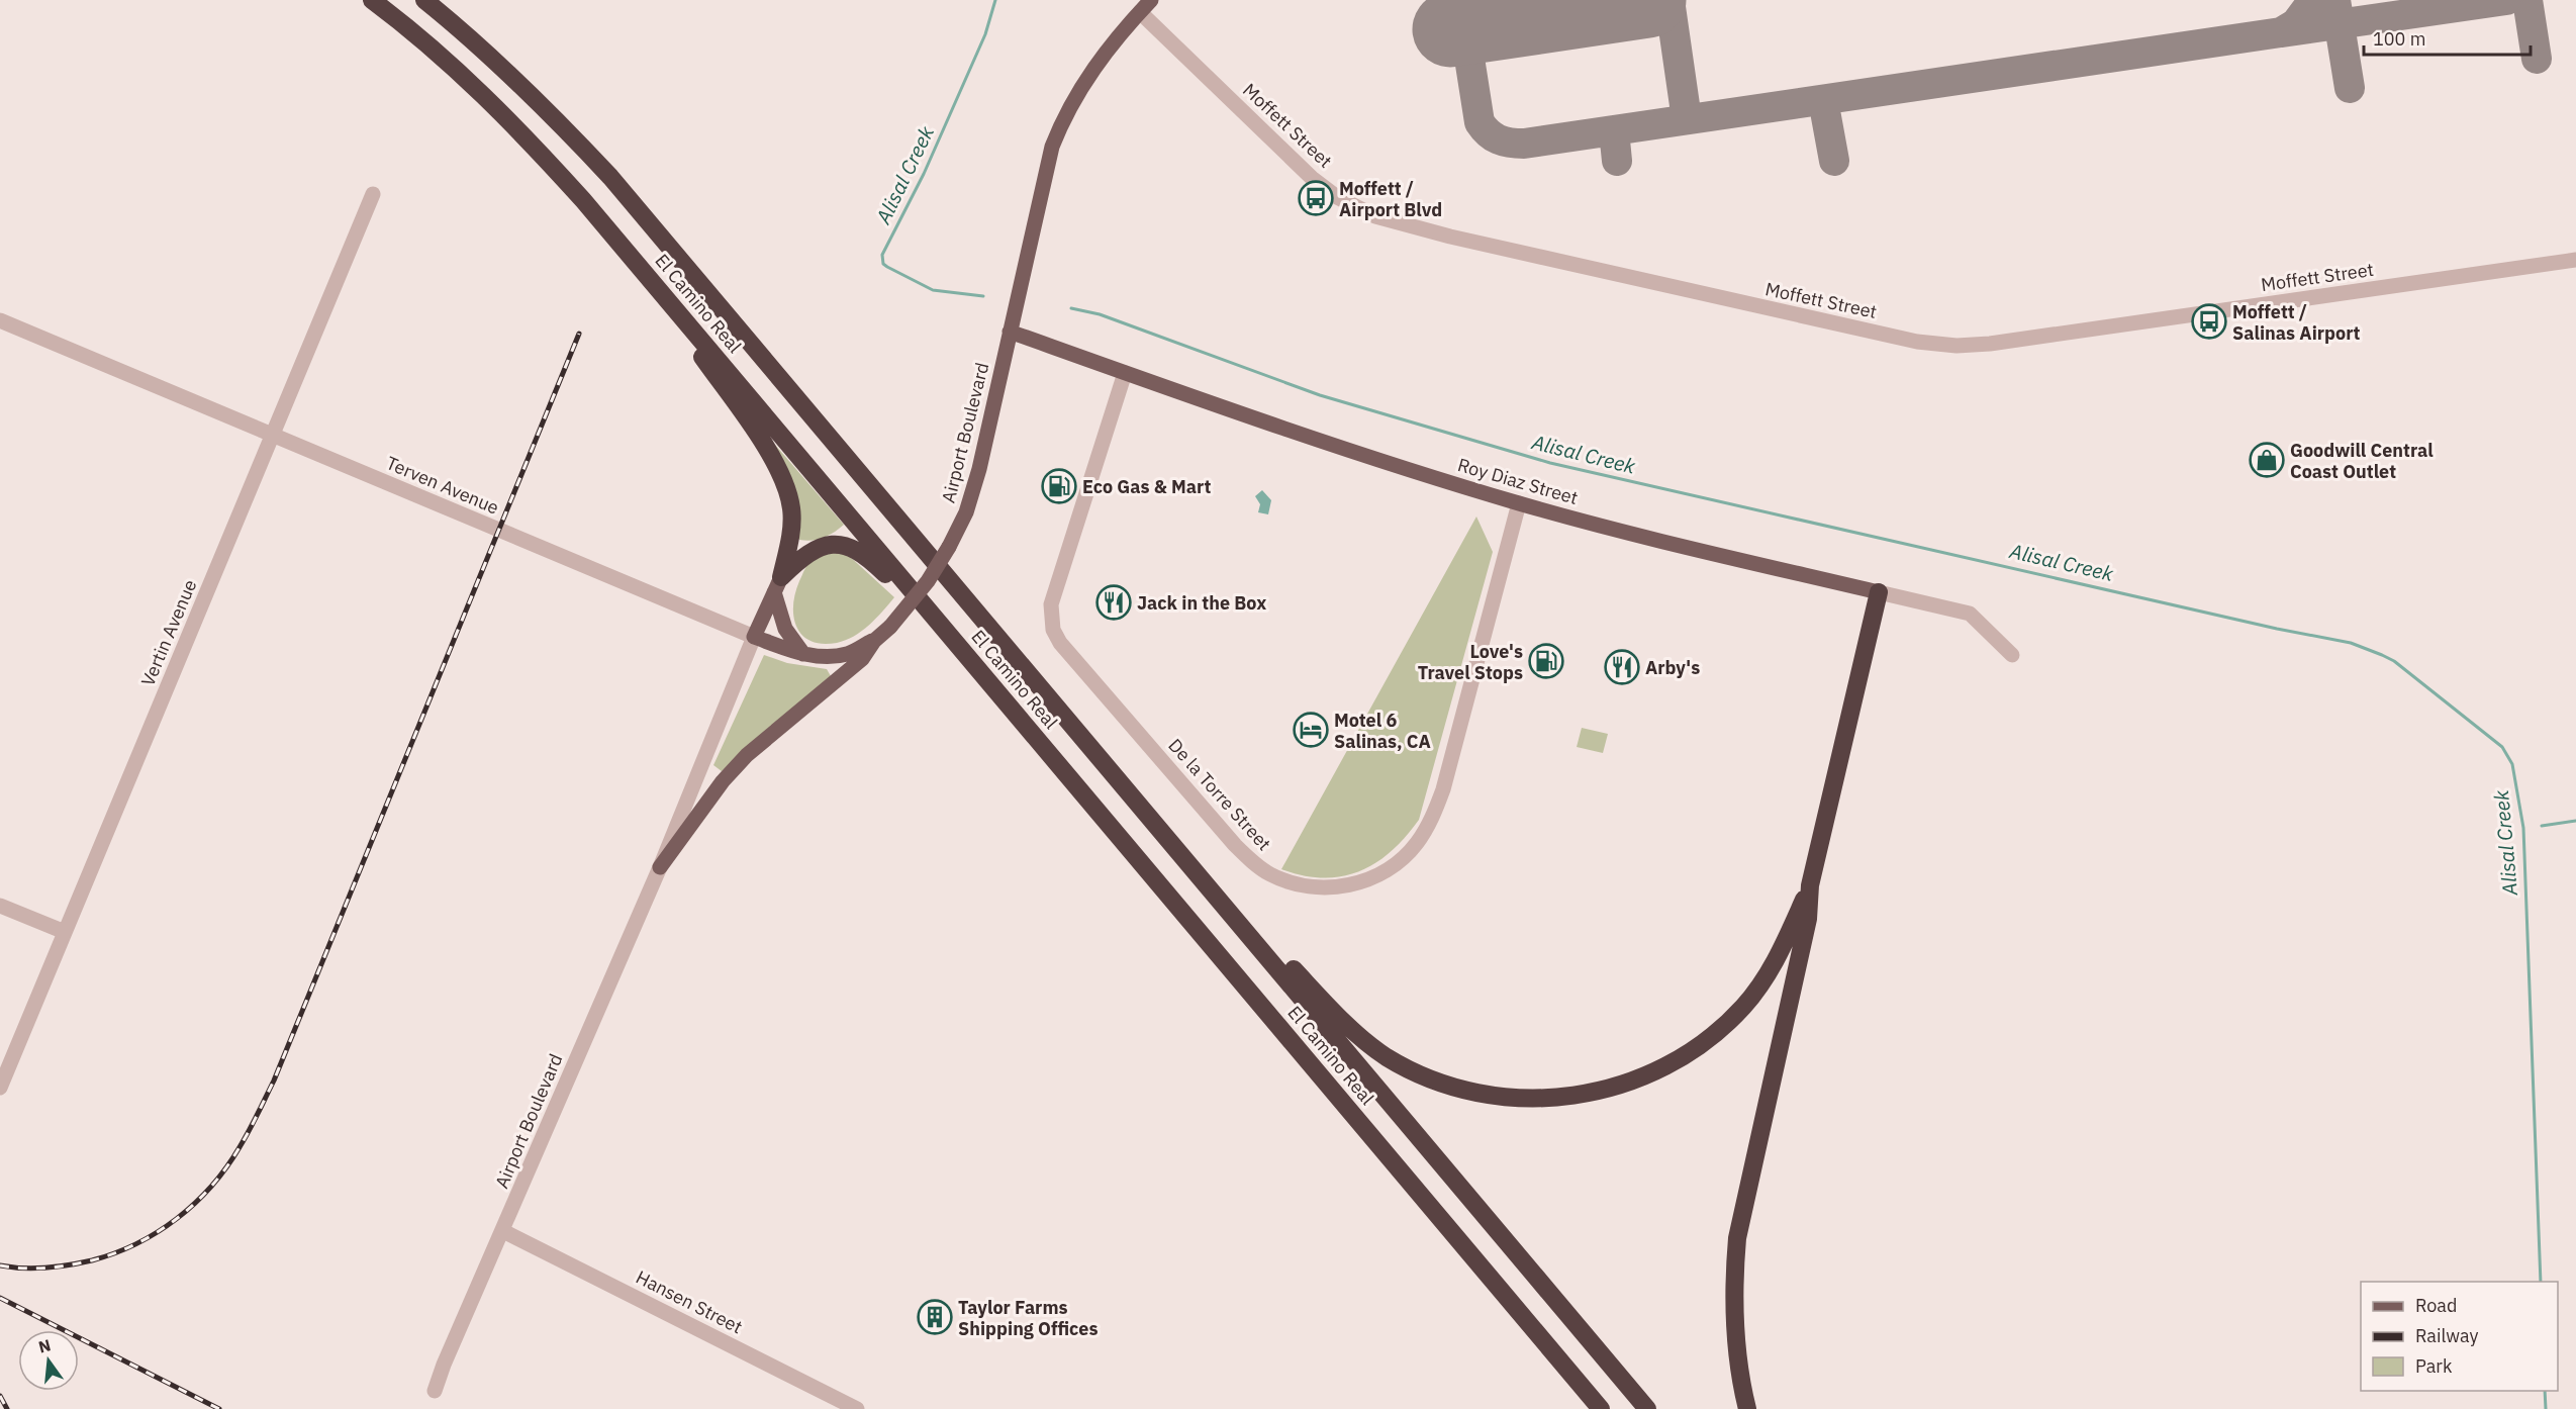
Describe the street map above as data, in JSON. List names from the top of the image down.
{
  "streets": {
    "highway": ["El Camino Real"],
    "main road": ["Airport Boulevard", "Roy Diaz Street", "Terven Avenue"],
    "street": [
      "Moffett Street",
      "Vertin Avenue",
      "De la Torre Street",
      "Hansen Street"
    ]
  },
  "crossings": [
    ["Moffett Street", "Airport Boulevard"],
    ["Airport Boulevard", "Roy Diaz Street"],
    ["Airport Boulevard", "Terven Avenue"],
    ["Airport Boulevard", "Hansen Street"],
    ["Roy Diaz Street", "De la Torre Street"],
    ["Terven Avenue", "Vertin Avenue"]
  ],
  "water": ["Alisal Creek"],
  "places": {
    "bus stop": ["Moffett / Airport Blvd", "Moffett / Salinas Airport"],
    "shop": ["Goodwill Central Coast Outlet"],
    "fuel station": ["Eco Gas & Mart", "Love's Travel Stops"],
    "restaurant": ["Jack in the Box", "Arby's"],
    "hotel": ["Motel 6 Salinas, CA"],
    "building": ["Taylor Farms Shipping Offices"]
  },
  "legend": ["Road", "Railway", "Park"],
  "scale_bar": "100 m",
  "north": "top"
}
